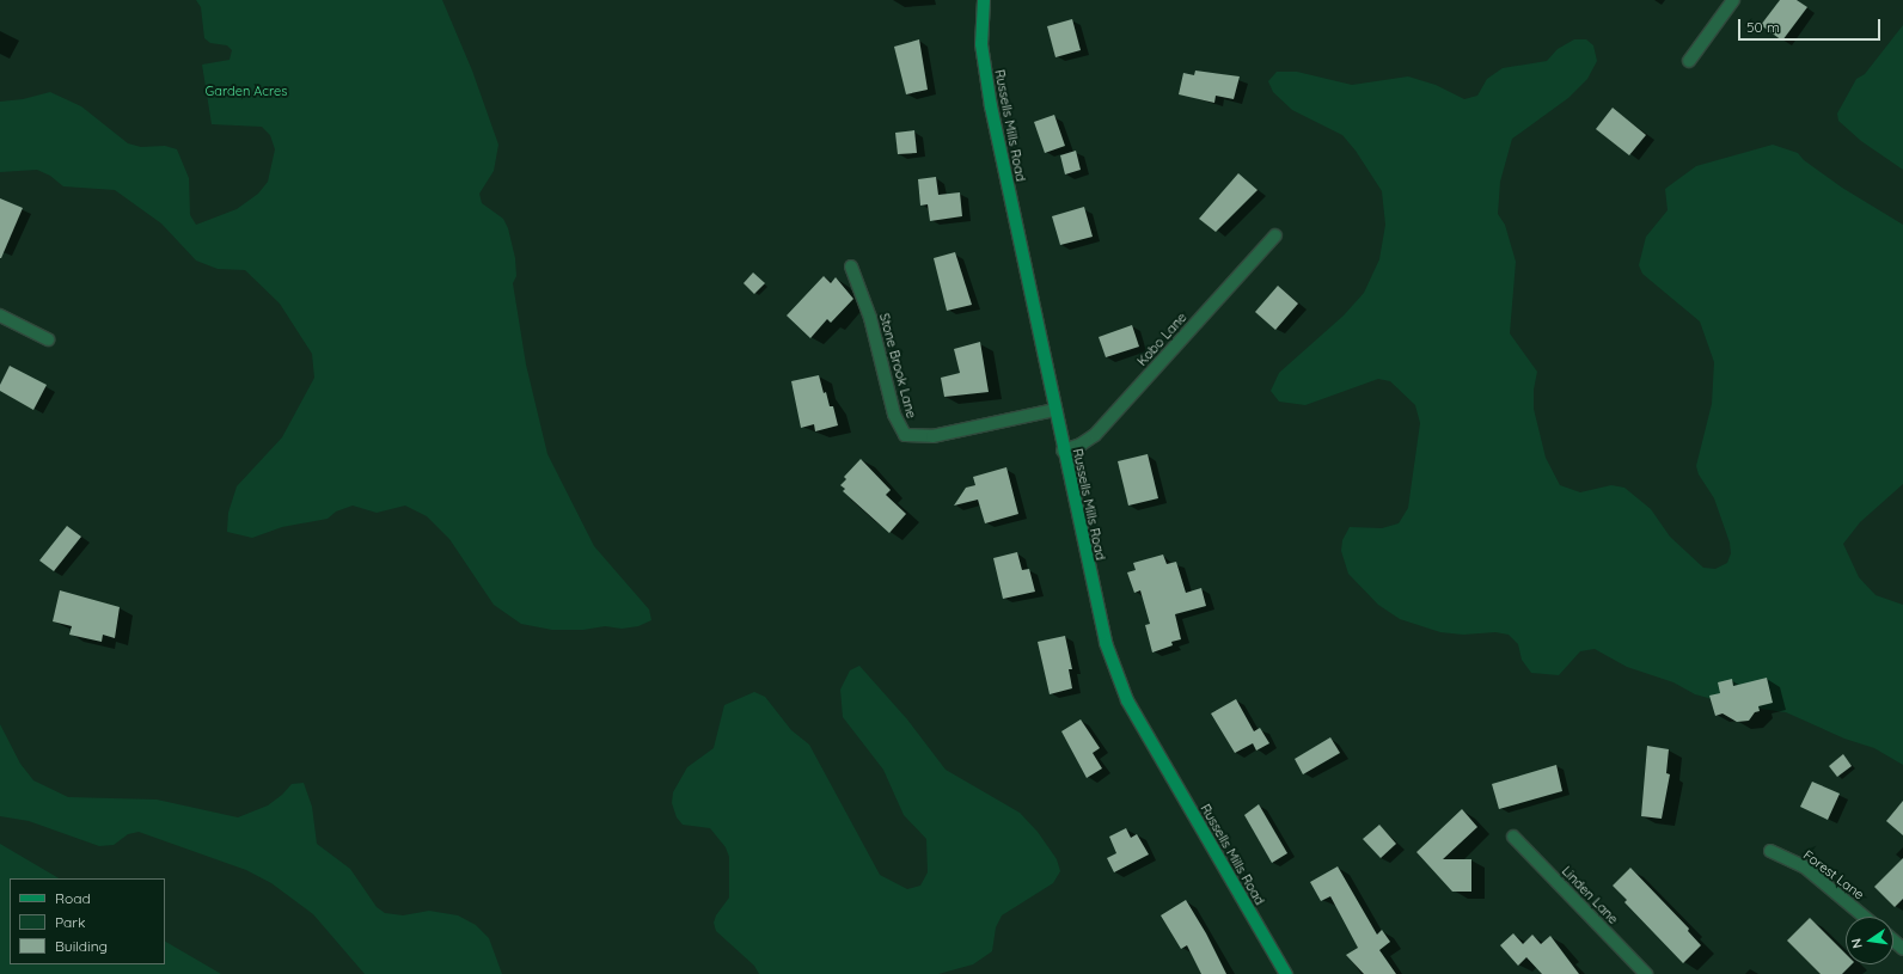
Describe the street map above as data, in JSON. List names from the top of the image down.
{
  "streets": {
    "main road": ["Russells Mills Road"],
    "street": [
      "Kobo Lane",
      "Stone Brook Lane",
      "Forest Lane",
      "Linden Lane"
    ]
  },
  "crossings": [
    ["Russells Mills Road", "Kobo Lane"],
    ["Russells Mills Road", "Stone Brook Lane"]
  ],
  "parks": ["Garden Acres"],
  "legend": ["Road", "Park", "Building"],
  "scale_bar": "50 m",
  "north": "left"
}
